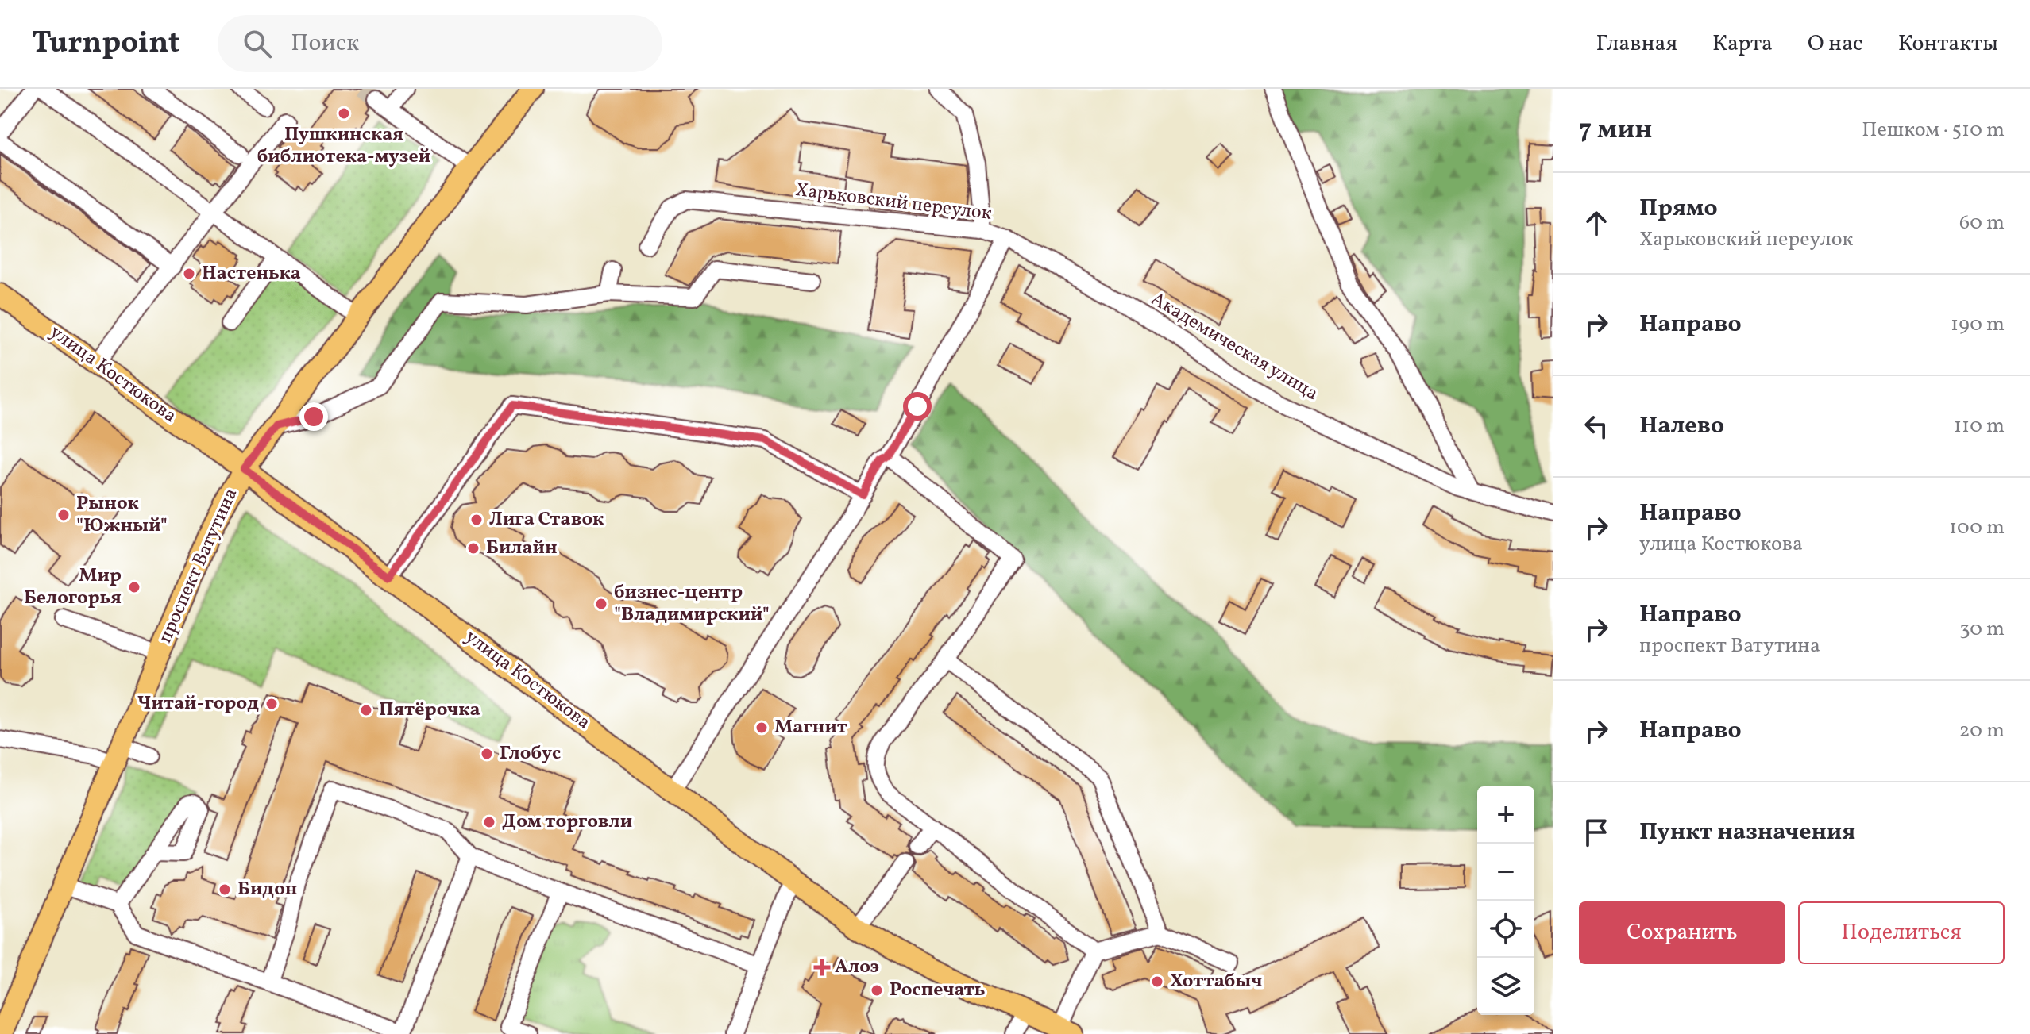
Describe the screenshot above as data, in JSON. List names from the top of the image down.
{
  "streets": {
    "main road": ["улица Костюкова", "проспект Ватутина"],
    "street": ["Харьковский переулок", "Академическая улица"]
  },
  "crossings": [
    ["Харьковский переулок", "Академическая улица"],
    ["Харьковский переулок", "улица Костюкова"],
    ["улица Костюкова", "проспект Ватутина"]
  ],
  "places": {
    "other": [
      "Пушкинская библиотека-музей",
      "Настенька",
      "Рынок \"Южный\"",
      "Лига Ставок",
      "Билайн",
      "Мир Белогорья",
      "бизнес-центр \"Владимирский\"",
      "Читай-город",
      "Пятёрочка",
      "Магнит",
      "Глобус",
      "Дом торговли",
      "Бидон",
      "Хоттабыч",
      "Роспечать"
    ],
    "health": ["Алоэ"]
  },
  "page": {
    "header": "Turnpoint",
    "search": "Поиск",
    "nav": [
      "Главная",
      "Карта",
      "О нас",
      "Контакты"
    ],
    "heading": ["7 мин", "Пешком · 510 m"],
    "list": [
      ["Прямо", "Харьковский переулок", "60 m"],
      ["Направо", "190 m"],
      ["Налево", "110 m"],
      ["Направо", "улица Костюкова", "100 m"],
      ["Направо", "проспект Ватутина", "30 m"],
      ["Направо", "20 m"],
      "Пункт назначения"
    ],
    "map_buttons": ["+", "−"],
    "buttons": ["Сохранить", "Поделиться"]
  }
}
